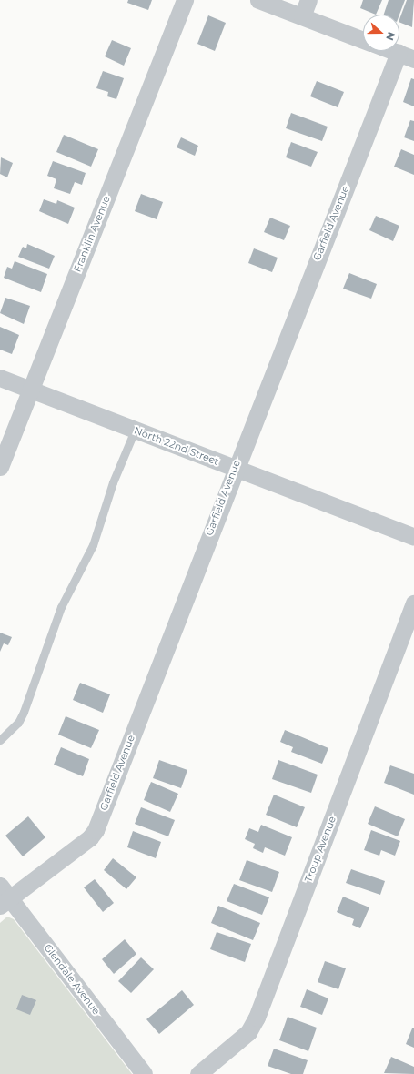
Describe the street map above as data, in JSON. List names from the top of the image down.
{
  "streets": {
    "street": [
      "Garfield Avenue",
      "Franklin Avenue",
      "North 22nd Street",
      "Troup Avenue",
      "Glendale Avenue"
    ]
  },
  "crossings": [
    ["Garfield Avenue", "North 22nd Street"],
    ["Garfield Avenue", "Glendale Avenue"],
    ["Franklin Avenue", "North 22nd Street"]
  ],
  "north": "right"
}
